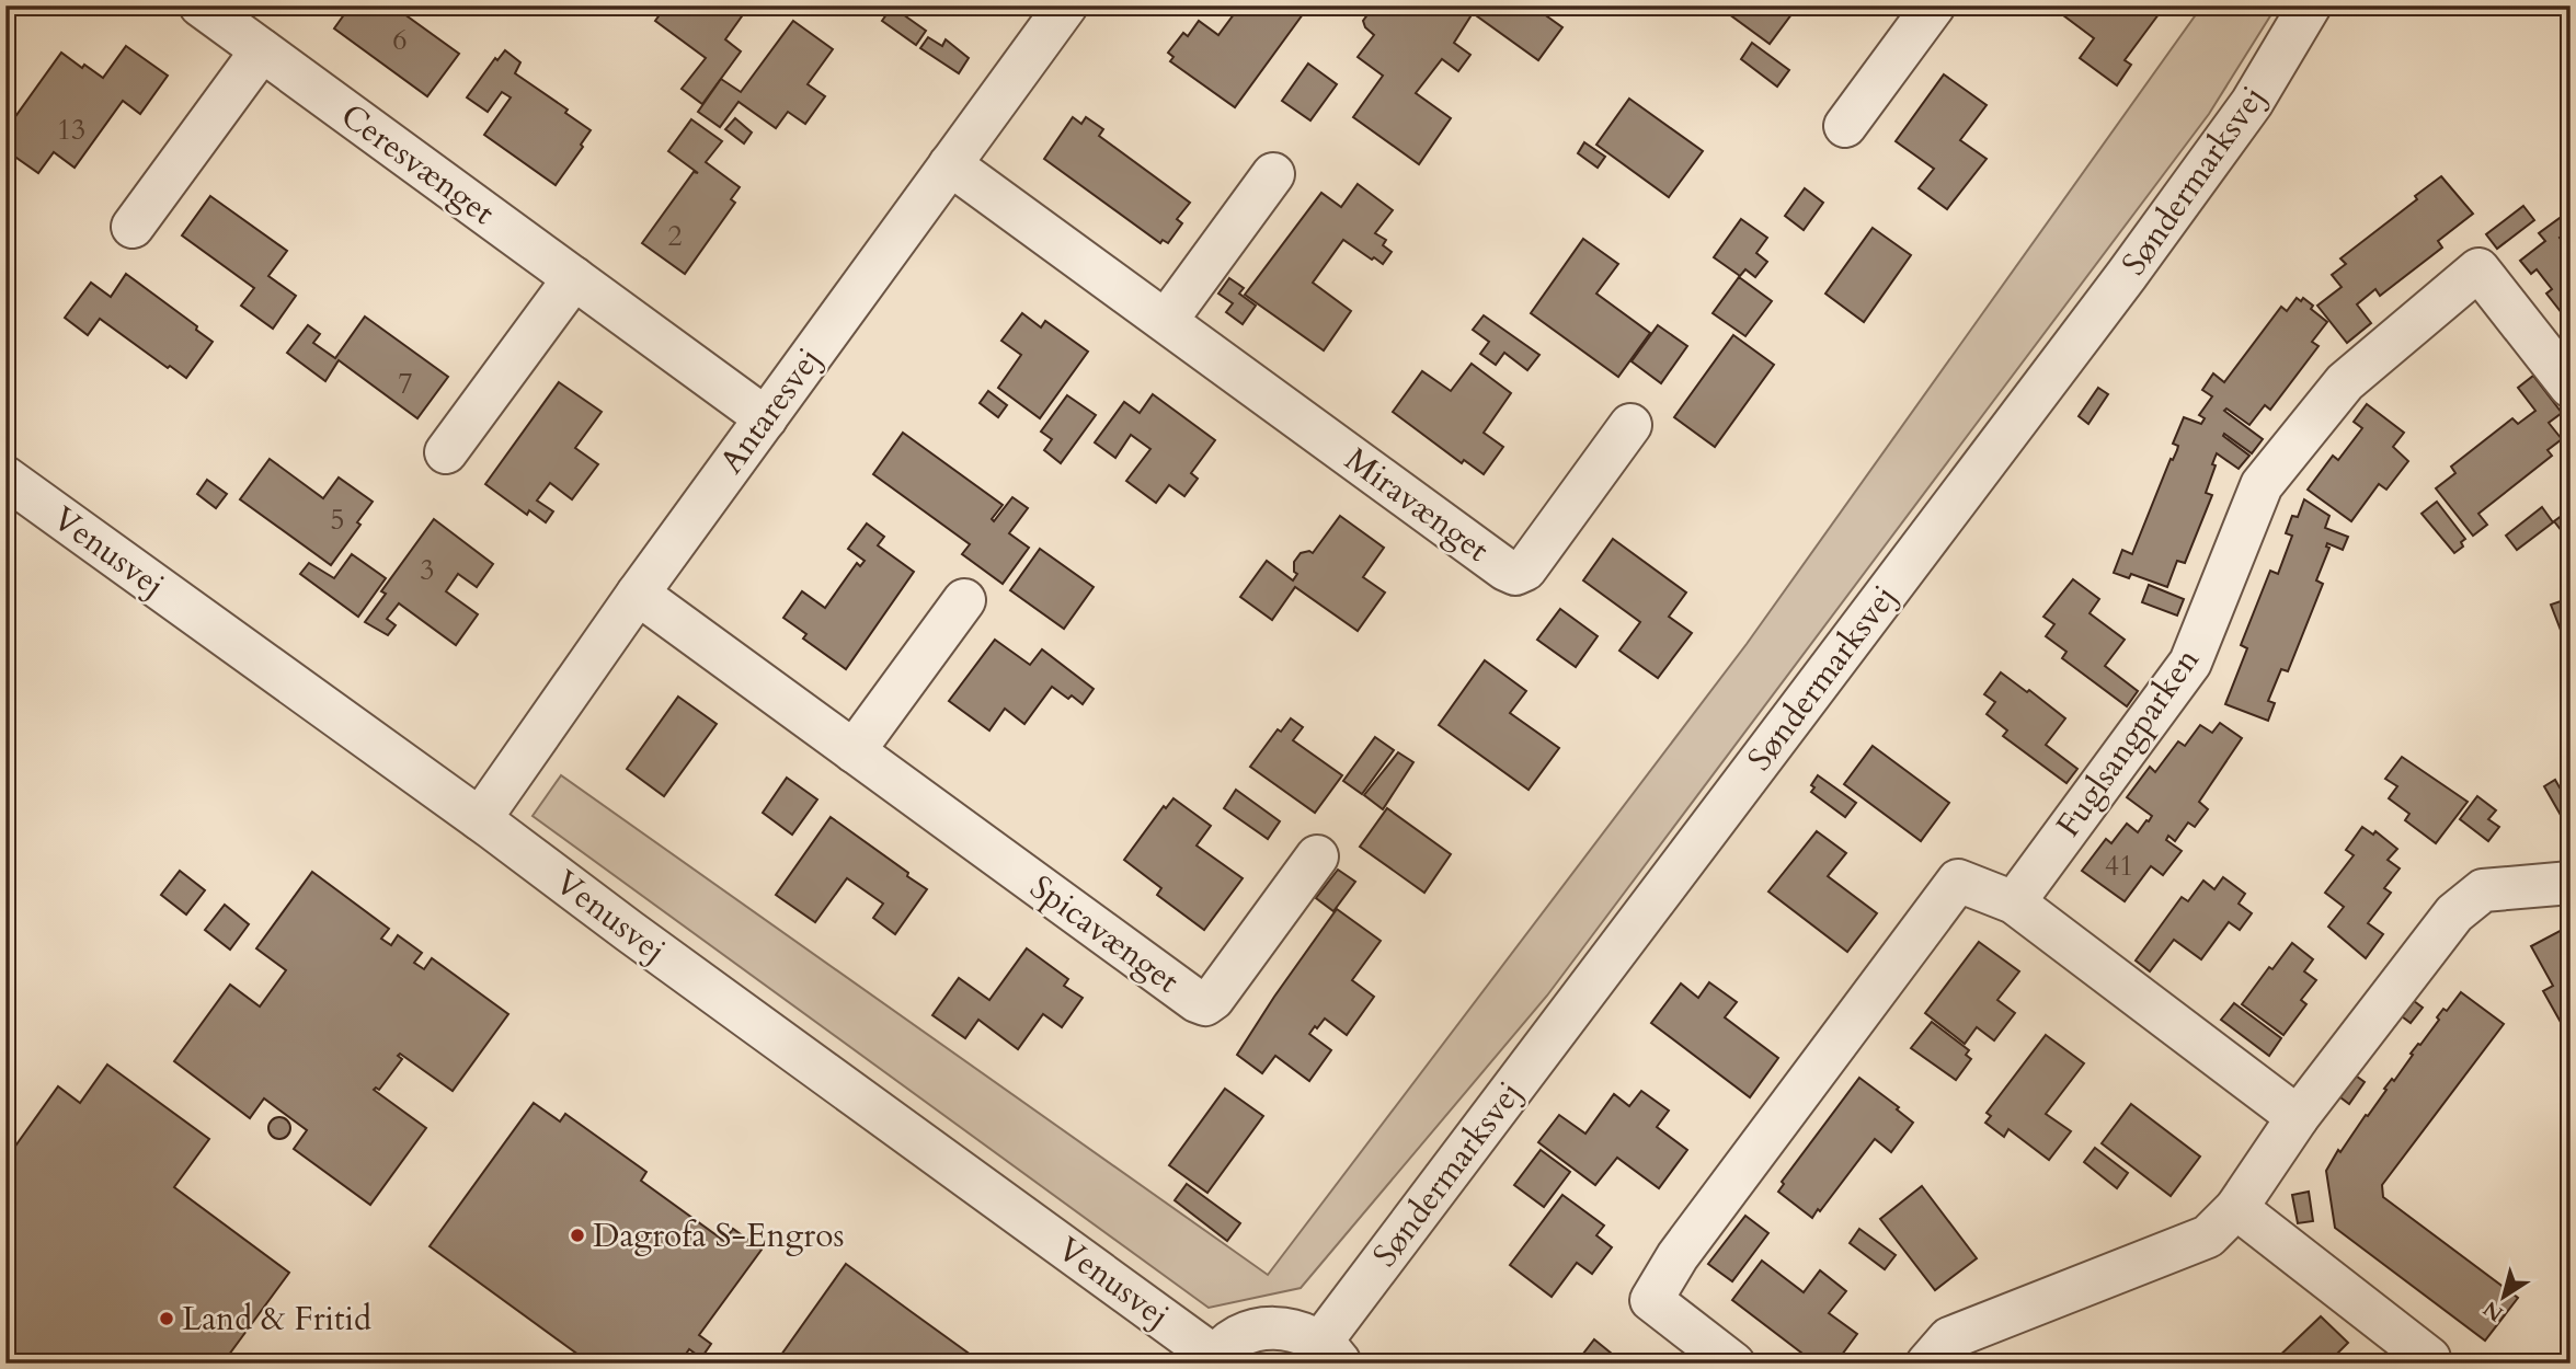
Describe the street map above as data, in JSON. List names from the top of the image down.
{
  "streets": {
    "street": [
      "Ceresvænget",
      "Søndermarksvej",
      "Antaresvej",
      "Miravænget",
      "Venusvej",
      "Fuglsangparken",
      "Spicavænget"
    ]
  },
  "crossings": [
    ["Ceresvænget", "Antaresvej"],
    ["Antaresvej", "Miravænget"],
    ["Antaresvej", "Venusvej"],
    ["Antaresvej", "Spicavænget"]
  ],
  "places": ["Dagrofa S-Engros", "Land & Fritid"],
  "house_numbers": [
    "6",
    "13",
    "2",
    "7",
    "5",
    "3",
    "41"
  ],
  "north": "bottom left"
}
